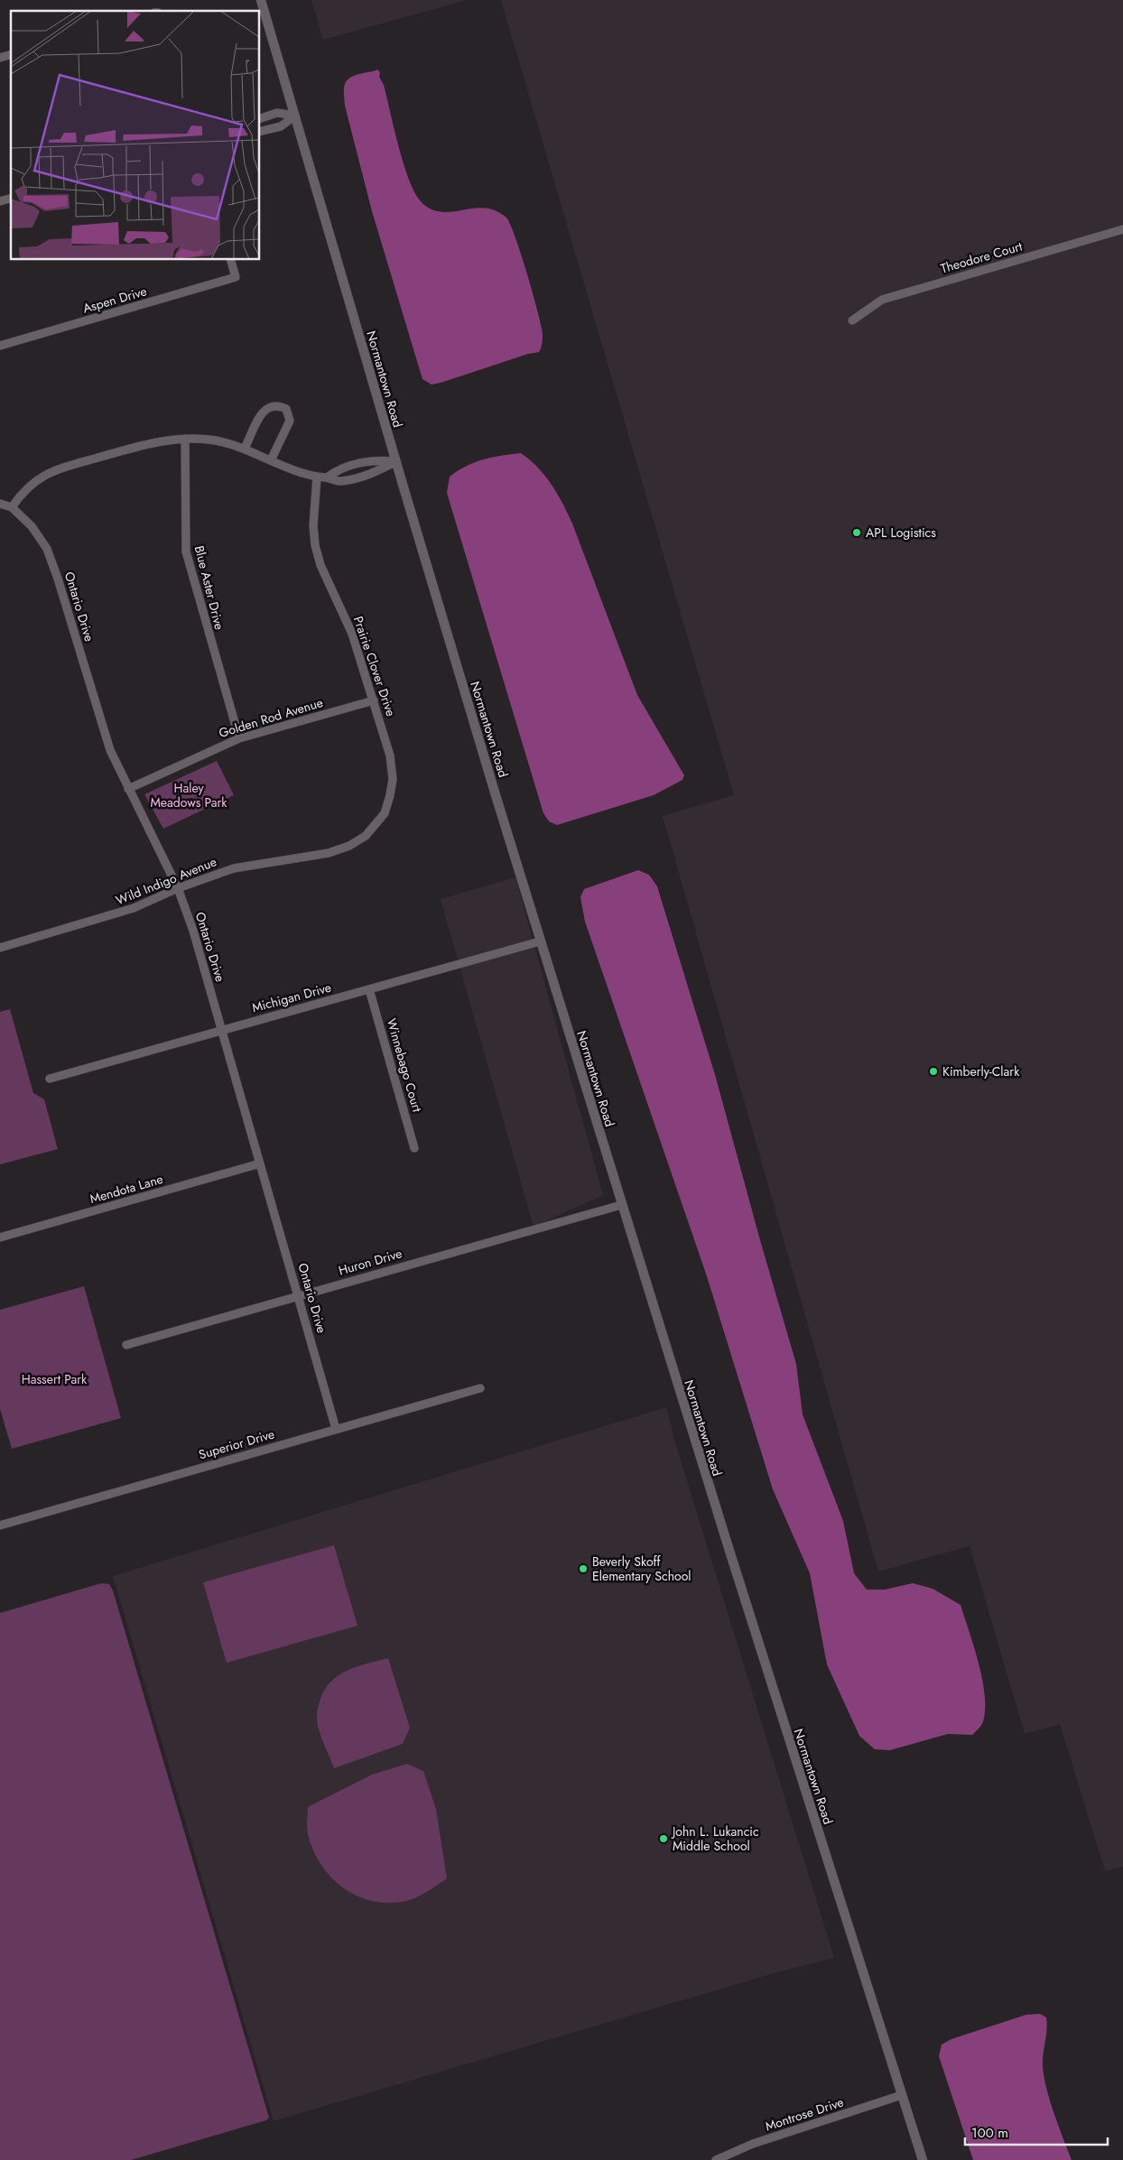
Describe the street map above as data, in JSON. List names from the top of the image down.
{
  "streets": {
    "street": [
      "Theodore Court",
      "Aspen Drive",
      "Normantown Road",
      "Blue Aster Drive",
      "Ontario Drive",
      "Prairie Clover Drive",
      "Golden Rod Avenue",
      "Wild Indigo Avenue",
      "Michigan Drive",
      "Winnebago Court",
      "Mendota Lane",
      "Huron Drive",
      "Superior Drive",
      "Montrose Drive"
    ]
  },
  "crossings": [
    ["Normantown Road", "Michigan Drive"],
    ["Normantown Road", "Huron Drive"],
    ["Normantown Road", "Montrose Drive"],
    ["Blue Aster Drive", "Golden Rod Avenue"],
    ["Ontario Drive", "Golden Rod Avenue"],
    ["Ontario Drive", "Wild Indigo Avenue"],
    ["Ontario Drive", "Michigan Drive"],
    ["Ontario Drive", "Mendota Lane"],
    ["Ontario Drive", "Huron Drive"],
    ["Ontario Drive", "Superior Drive"],
    ["Prairie Clover Drive", "Golden Rod Avenue"],
    ["Prairie Clover Drive", "Wild Indigo Avenue"],
    ["Michigan Drive", "Winnebago Court"]
  ],
  "parks": ["Haley Meadows Park", "Hassert Park"],
  "places": [
    "APL Logistics",
    "Kimberly-Clark",
    "Beverly Skoff Elementary School",
    "John L. Lukancic Middle School"
  ],
  "scale_bar": "100 m"
}
